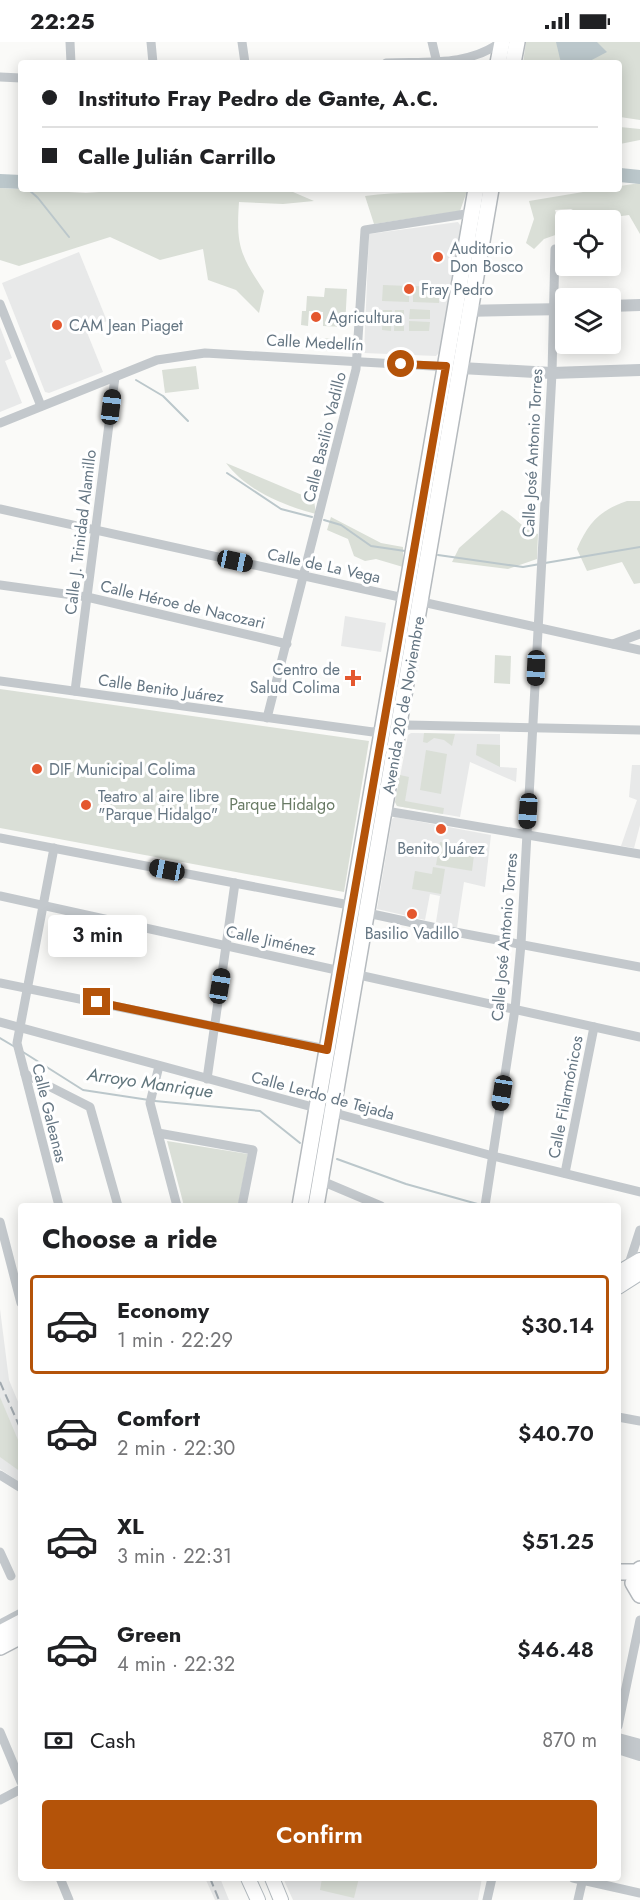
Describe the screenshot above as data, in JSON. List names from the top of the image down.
{
  "streets": {
    "main road": ["Avenida 20 de Noviembre"],
    "street": [
      "Calle Medellín",
      "Calle Basilio Vadillo",
      "Calle José Antonio Torres",
      "Calle J. Trinidad Alamillo",
      "Calle de La Vega",
      "Calle Héroe de Nacozari",
      "Calle Benito Juárez",
      "Calle Jiménez",
      "Calle Lerdo de Tejada",
      "Calle Filarmónicos",
      "Calle Galeanas"
    ]
  },
  "crossings": [
    ["Calle Medellín", "Calle Basilio Vadillo"],
    ["Calle Medellín", "Calle José Antonio Torres"],
    ["Calle Medellín", "Calle J. Trinidad Alamillo"],
    ["Calle Medellín", "Avenida 20 de Noviembre"],
    ["Calle Basilio Vadillo", "Calle de La Vega"],
    ["Calle Basilio Vadillo", "Calle Héroe de Nacozari"],
    ["Calle Basilio Vadillo", "Calle Benito Juárez"],
    ["Calle Basilio Vadillo", "Avenida 20 de Noviembre"],
    ["Calle José Antonio Torres", "Calle de La Vega"],
    ["Calle José Antonio Torres", "Calle Benito Juárez"],
    ["Calle José Antonio Torres", "Calle Jiménez"],
    ["Calle José Antonio Torres", "Calle Lerdo de Tejada"],
    ["Calle J. Trinidad Alamillo", "Calle de La Vega"],
    ["Calle J. Trinidad Alamillo", "Calle Héroe de Nacozari"],
    ["Calle J. Trinidad Alamillo", "Calle Benito Juárez"],
    ["Calle de La Vega", "Avenida 20 de Noviembre"],
    ["Calle Benito Juárez", "Avenida 20 de Noviembre"],
    ["Avenida 20 de Noviembre", "Calle Jiménez"],
    ["Avenida 20 de Noviembre", "Calle Lerdo de Tejada"],
    ["Calle Jiménez", "Calle Filarmónicos"],
    ["Calle Lerdo de Tejada", "Calle Filarmónicos"],
    ["Calle Lerdo de Tejada", "Calle Galeanas"]
  ],
  "water": ["Arroyo Manrique"],
  "parks": ["Parque Hidalgo"],
  "places": {
    "other": [
      "Auditorio Don Bosco",
      "Fray Pedro",
      "Agricultura",
      "CAM Jean Piaget",
      "DIF Municipal Colima",
      "Teatro al aire libre \"Parque Hidalgo\"",
      "Benito Juárez",
      "Basilio Vadillo"
    ],
    "health": ["Centro de Salud Colima"]
  },
  "page": {
    "status": "22:25",
    "banner": ["Instituto Fray Pedro de Gante, A.C.", "Calle Julián Carrillo"],
    "bubble": "3 min",
    "heading": "Choose a ride",
    "list": [
      {
        "name": "Economy",
        "note": "1 min · 22:29",
        "value": "$30.14"
      },
      {
        "name": "Comfort",
        "note": "2 min · 22:30",
        "value": "$40.70"
      },
      {
        "name": "XL",
        "note": "3 min · 22:31",
        "value": "$51.25"
      },
      {
        "name": "Green",
        "note": "4 min · 22:32",
        "value": "$46.48"
      }
    ],
    "pay": ["Cash", "870 m"],
    "buttons": "Confirm"
  }
}
